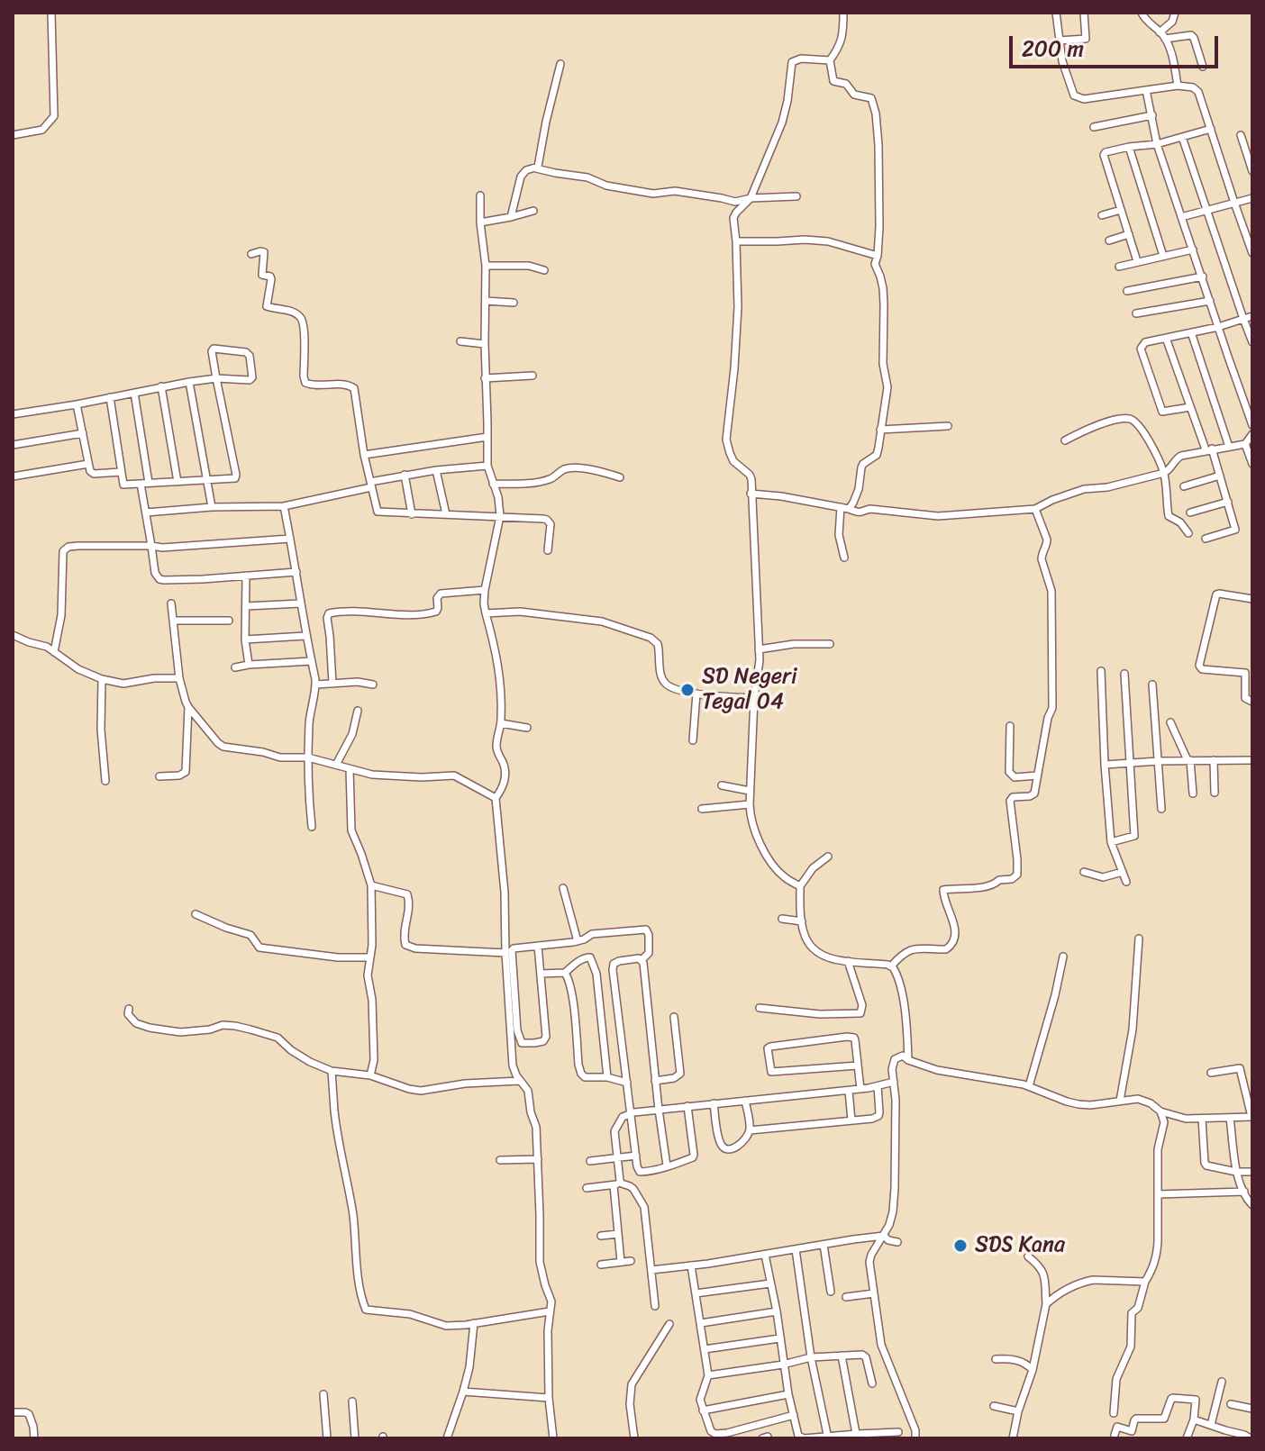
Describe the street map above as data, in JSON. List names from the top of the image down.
{
  "places": ["SD Negeri Tegal 04", "SDS Kana"],
  "scale_bar": "200 m"
}
